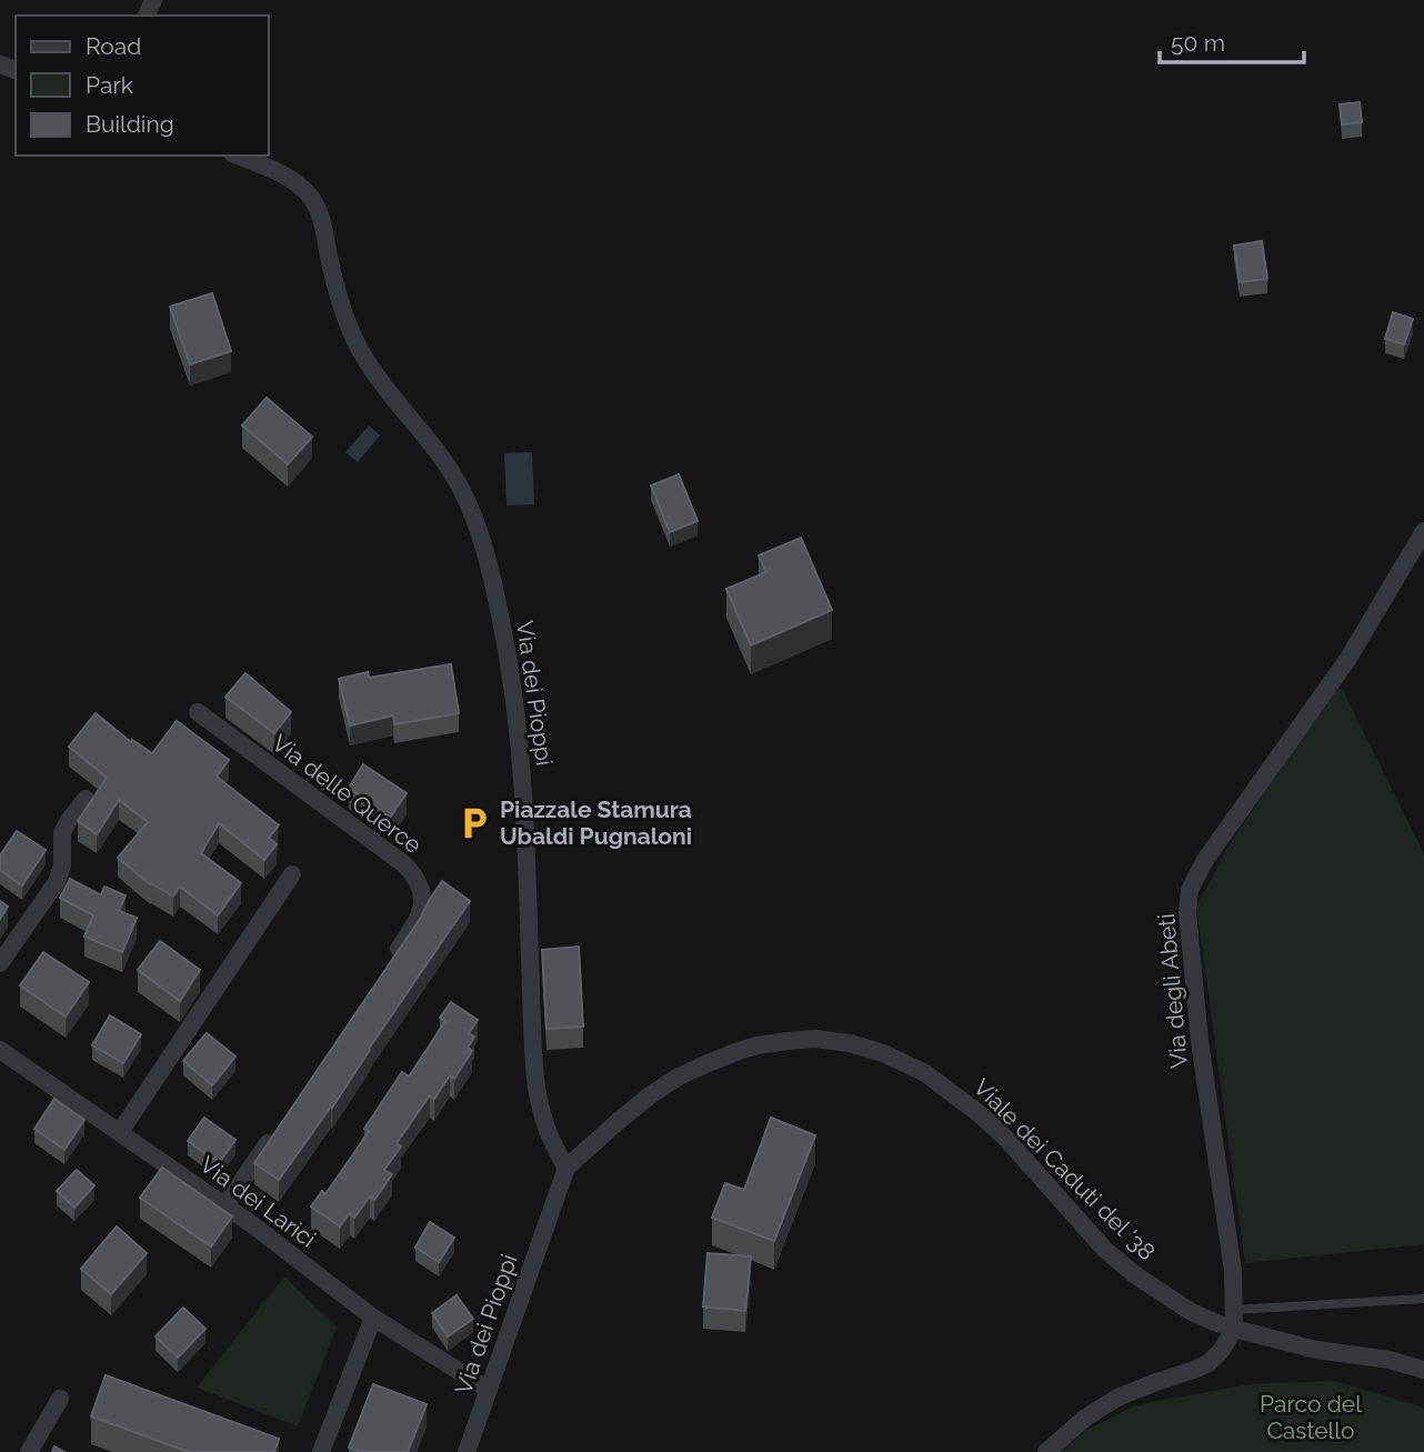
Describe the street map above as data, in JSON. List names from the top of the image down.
{
  "streets": {
    "street": [
      "Via dei Pioppi",
      "Via delle Querce",
      "Via degli Abeti",
      "Viale dei Caduti del '38",
      "Via dei Larici"
    ]
  },
  "crossings": [
    ["Via dei Pioppi", "Viale dei Caduti del '38"],
    ["Via dei Pioppi", "Via dei Larici"],
    ["Via degli Abeti", "Viale dei Caduti del '38"]
  ],
  "parks": ["Parco del Castello"],
  "places": {
    "parking": ["Piazzale Stamura Ubaldi Pugnaloni"]
  },
  "legend": ["Road", "Park", "Building"],
  "scale_bar": "50 m"
}
